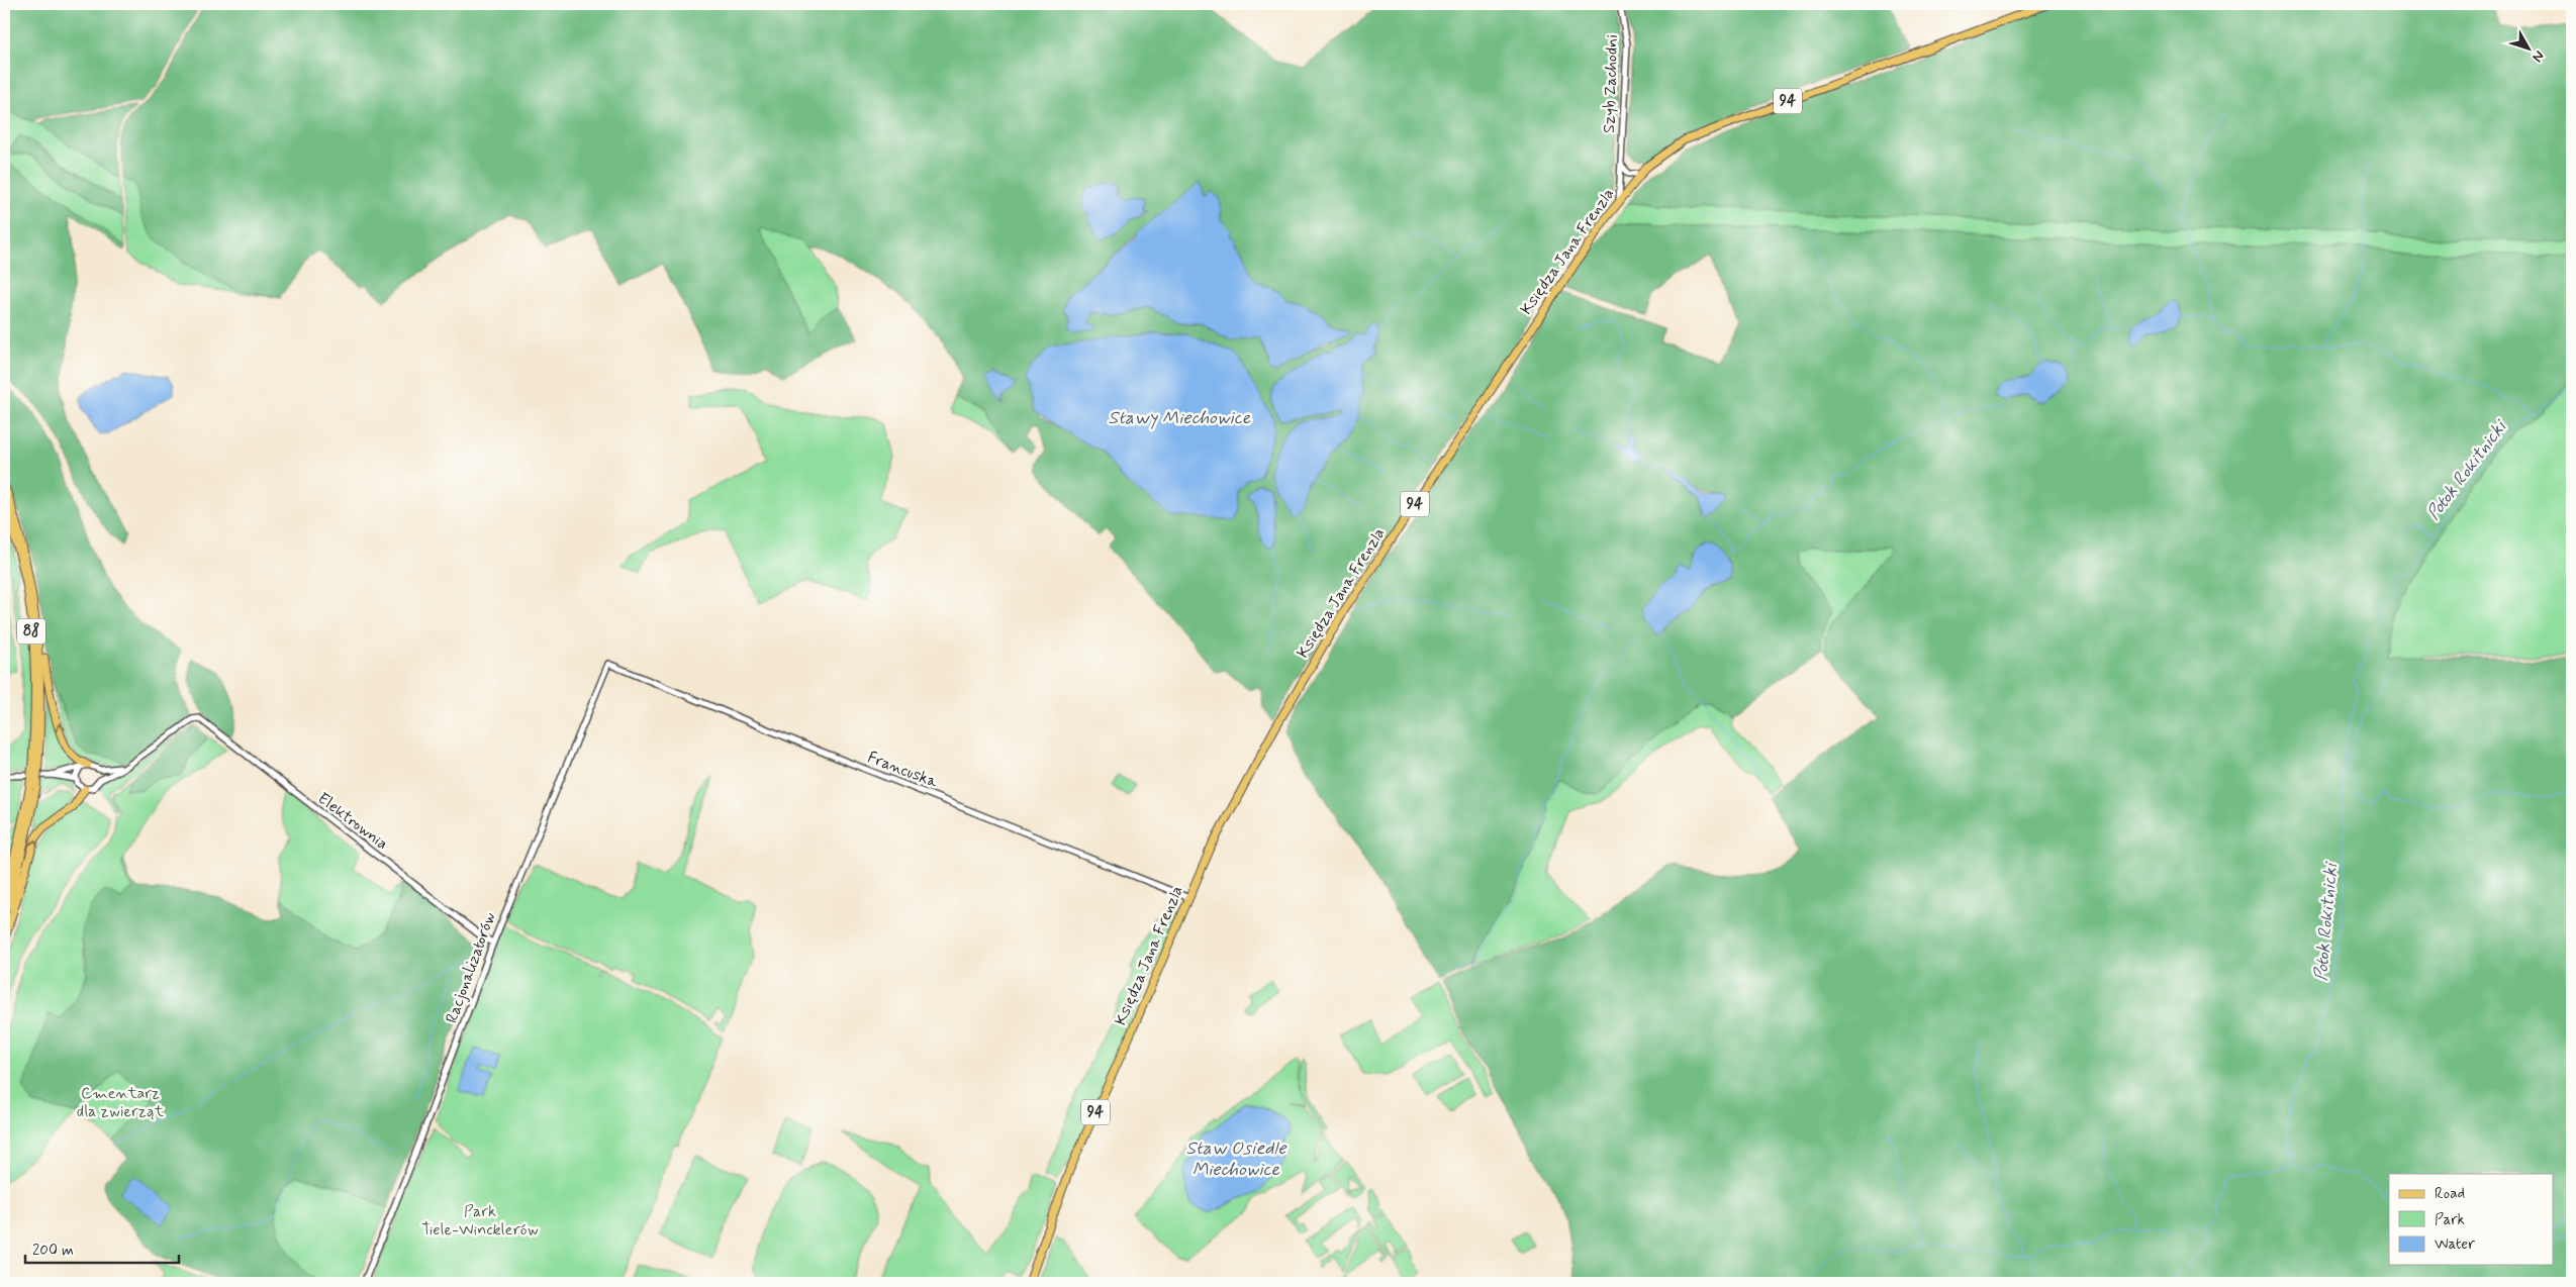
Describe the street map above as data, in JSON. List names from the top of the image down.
{
  "streets": {
    "main road": ["94", "Księdza Jana Frenzla", "88"],
    "street": [
      "Szyb Zachodni",
      "Francuska",
      "Elektrownia",
      "Racjonalizatorów"
    ]
  },
  "crossings": [
    ["Szyb Zachodni", "Księdza Jana Frenzla"],
    ["Księdza Jana Frenzla", "Francuska"],
    ["Francuska", "Racjonalizatorów"],
    ["Elektrownia", "Racjonalizatorów"]
  ],
  "water": ["Stawy Miechowice", "Potok Rokitnicki", "Staw Osiedle Miechowice"],
  "parks": ["Cmentarz dla zwierząt", "Park Tiele-Wincklerów"],
  "legend": ["Road", "Park", "Water"],
  "scale_bar": "200 m",
  "north": "bottom right"
}
